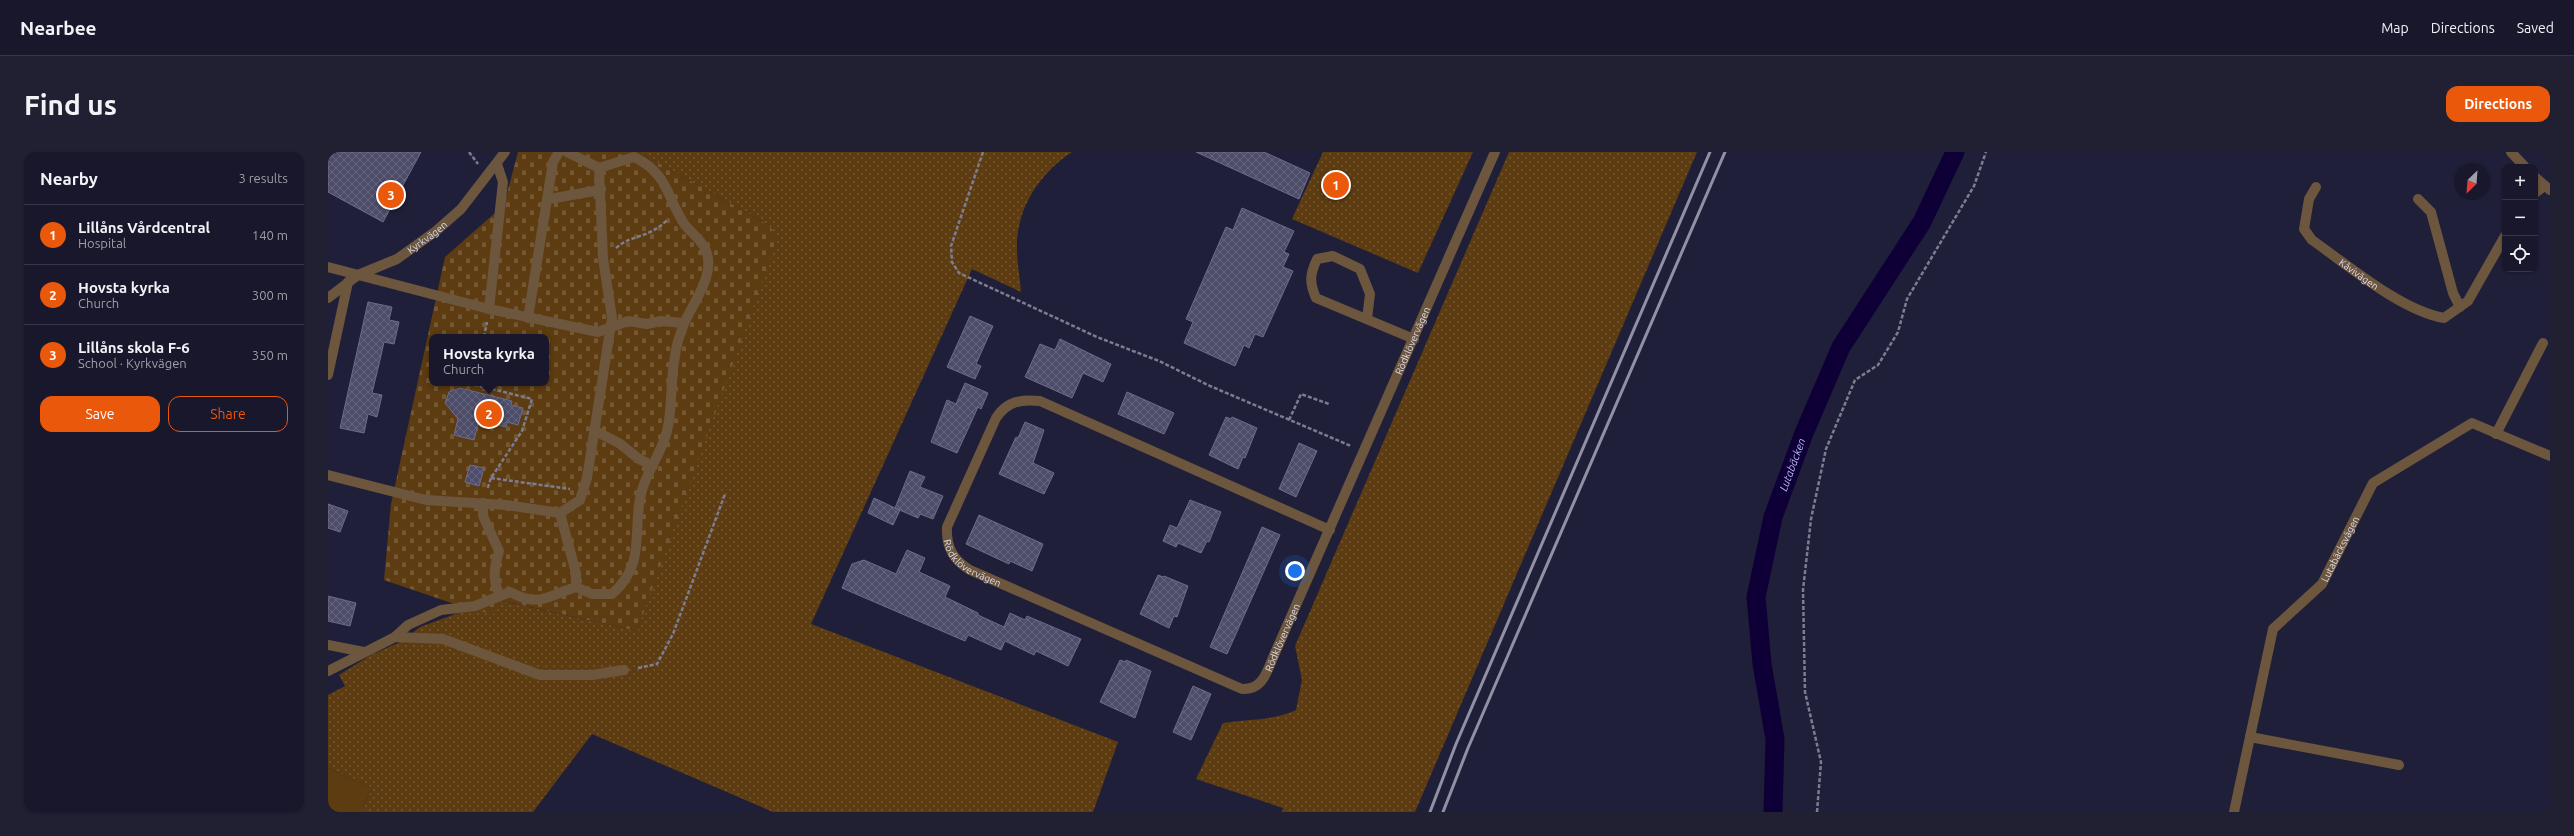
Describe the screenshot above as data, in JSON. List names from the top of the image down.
{
  "streets": {
    "street": [
      "Kyrkvägen",
      "Kåvivägen",
      "Rödklövervägen",
      "Lutabäcksvägen"
    ]
  },
  "water": ["Lutabäcken"],
  "north": "bottom left",
  "page": {
    "header": "Nearbee",
    "nav": ["Map", "Directions", "Saved"],
    "buttons": [
      "Directions",
      ["Save", "Share"]
    ],
    "title": "Find us",
    "heading": ["Nearby", "3 results"],
    "map_buttons": ["+", "−"],
    "pins": ["1", "3", "2"],
    "list": [
      {
        "mark": "1",
        "name": "Lillåns Vårdcentral",
        "note": "Hospital",
        "value": "140 m"
      },
      {
        "mark": "2",
        "name": "Hovsta kyrka",
        "note": "Church",
        "value": "300 m"
      },
      {
        "mark": "3",
        "name": "Lillåns skola F-6",
        "note": "School · Kyrkvägen",
        "value": "350 m"
      }
    ],
    "popup": ["Hovsta kyrka", "Church"]
  }
}
